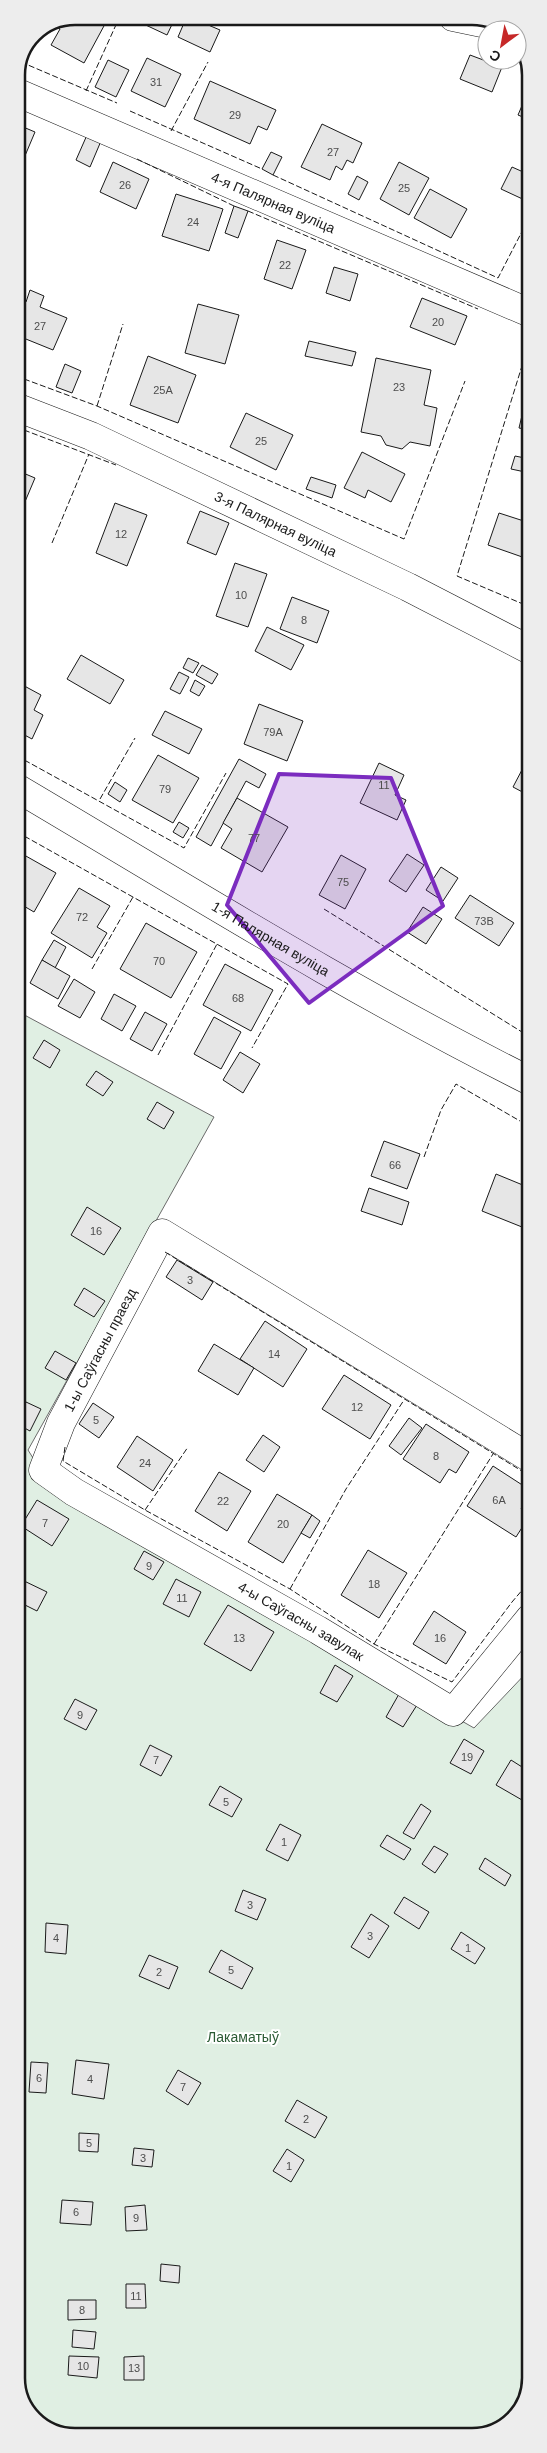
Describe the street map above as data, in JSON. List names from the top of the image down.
{
  "streets": {
    "street": [
      "4-я Палярная вуліца",
      "3-я Палярная вуліца",
      "1-я Палярная вуліца",
      "1-ы Саўгасны праезд",
      "4-ы Саўгасны завулак"
    ]
  },
  "crossings": [
    ["1-ы Саўгасны праезд", "4-ы Саўгасны завулак"]
  ],
  "parks": ["Лакаматыў"],
  "house_numbers": [
    "31",
    "29",
    "27",
    "26",
    "25",
    "24",
    "22",
    "20",
    "27",
    "23",
    "25А",
    "25",
    "12",
    "10",
    "8",
    "79А",
    "11",
    "79",
    "77",
    "75",
    "72",
    "73В",
    "70",
    "68",
    "66",
    "16",
    "3",
    "14",
    "12",
    "5",
    "8",
    "24",
    "6А",
    "22",
    "7",
    "20",
    "9",
    "18",
    "11",
    "13",
    "16",
    "9",
    "19",
    "7",
    "5",
    "1",
    "3",
    "3",
    "4",
    "1",
    "5",
    "2",
    "6",
    "4",
    "7",
    "2",
    "5",
    "3",
    "1",
    "6",
    "9",
    "11",
    "8",
    "10",
    "13"
  ],
  "north": "bottom left"
}
